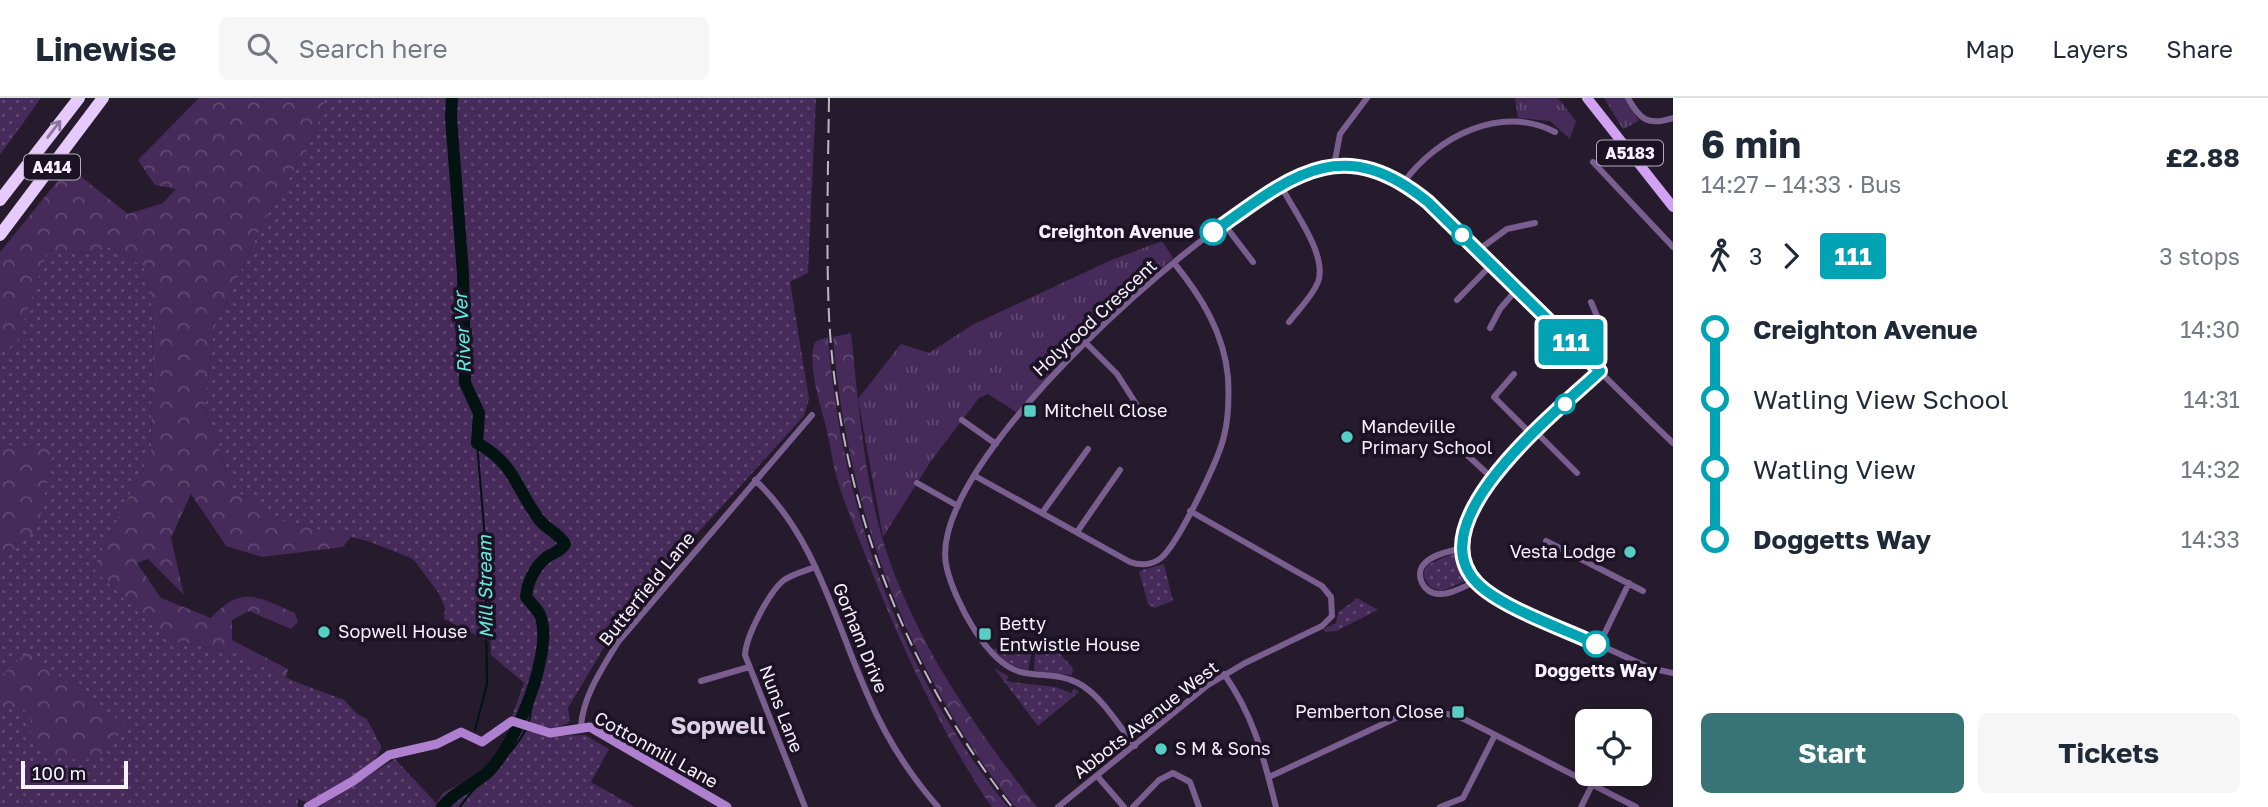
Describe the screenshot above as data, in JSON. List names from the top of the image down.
{
  "streets": {
    "highway": ["A414"],
    "main road": ["A5183"],
    "street": [
      "Holyrood Crescent",
      "Butterfield Lane",
      "Gorham Drive",
      "Nuns Lane",
      "Abbots Avenue West",
      "Cottonmill Lane"
    ]
  },
  "crossings": [
    ["Holyrood Crescent", "Abbots Avenue West"],
    ["Butterfield Lane", "Gorham Drive"],
    ["Butterfield Lane", "Cottonmill Lane"],
    ["Gorham Drive", "Nuns Lane"]
  ],
  "districts": ["Sopwell"],
  "water": ["River Ver", "Mill Stream"],
  "places": {
    "other": [
      "Creighton Avenue",
      "Mandeville Primary School",
      "Vesta Lodge",
      "Sopwell House",
      "Doggetts Way",
      "S M & Sons"
    ],
    "transit": ["Mitchell Close", "Betty Entwistle House", "Pemberton Close"]
  },
  "lines": ["bus line 111"],
  "scale_bar": "100 m",
  "page": {
    "header": "Linewise",
    "search": "Search here",
    "nav": ["Map", "Layers", "Share"],
    "on_map": "111",
    "heading": ["6 min", "14:27 – 14:33 · Bus", "£2.88"],
    "legs": ["3", "111", "3 stops"],
    "list": [
      {
        "name": "Creighton Avenue",
        "value": "14:30"
      },
      {
        "name": "Watling View School",
        "value": "14:31"
      },
      {
        "name": "Watling View",
        "value": "14:32"
      },
      {
        "name": "Doggetts Way",
        "value": "14:33"
      }
    ],
    "buttons": ["Start", "Tickets"],
    "scale": "100 m"
  }
}
